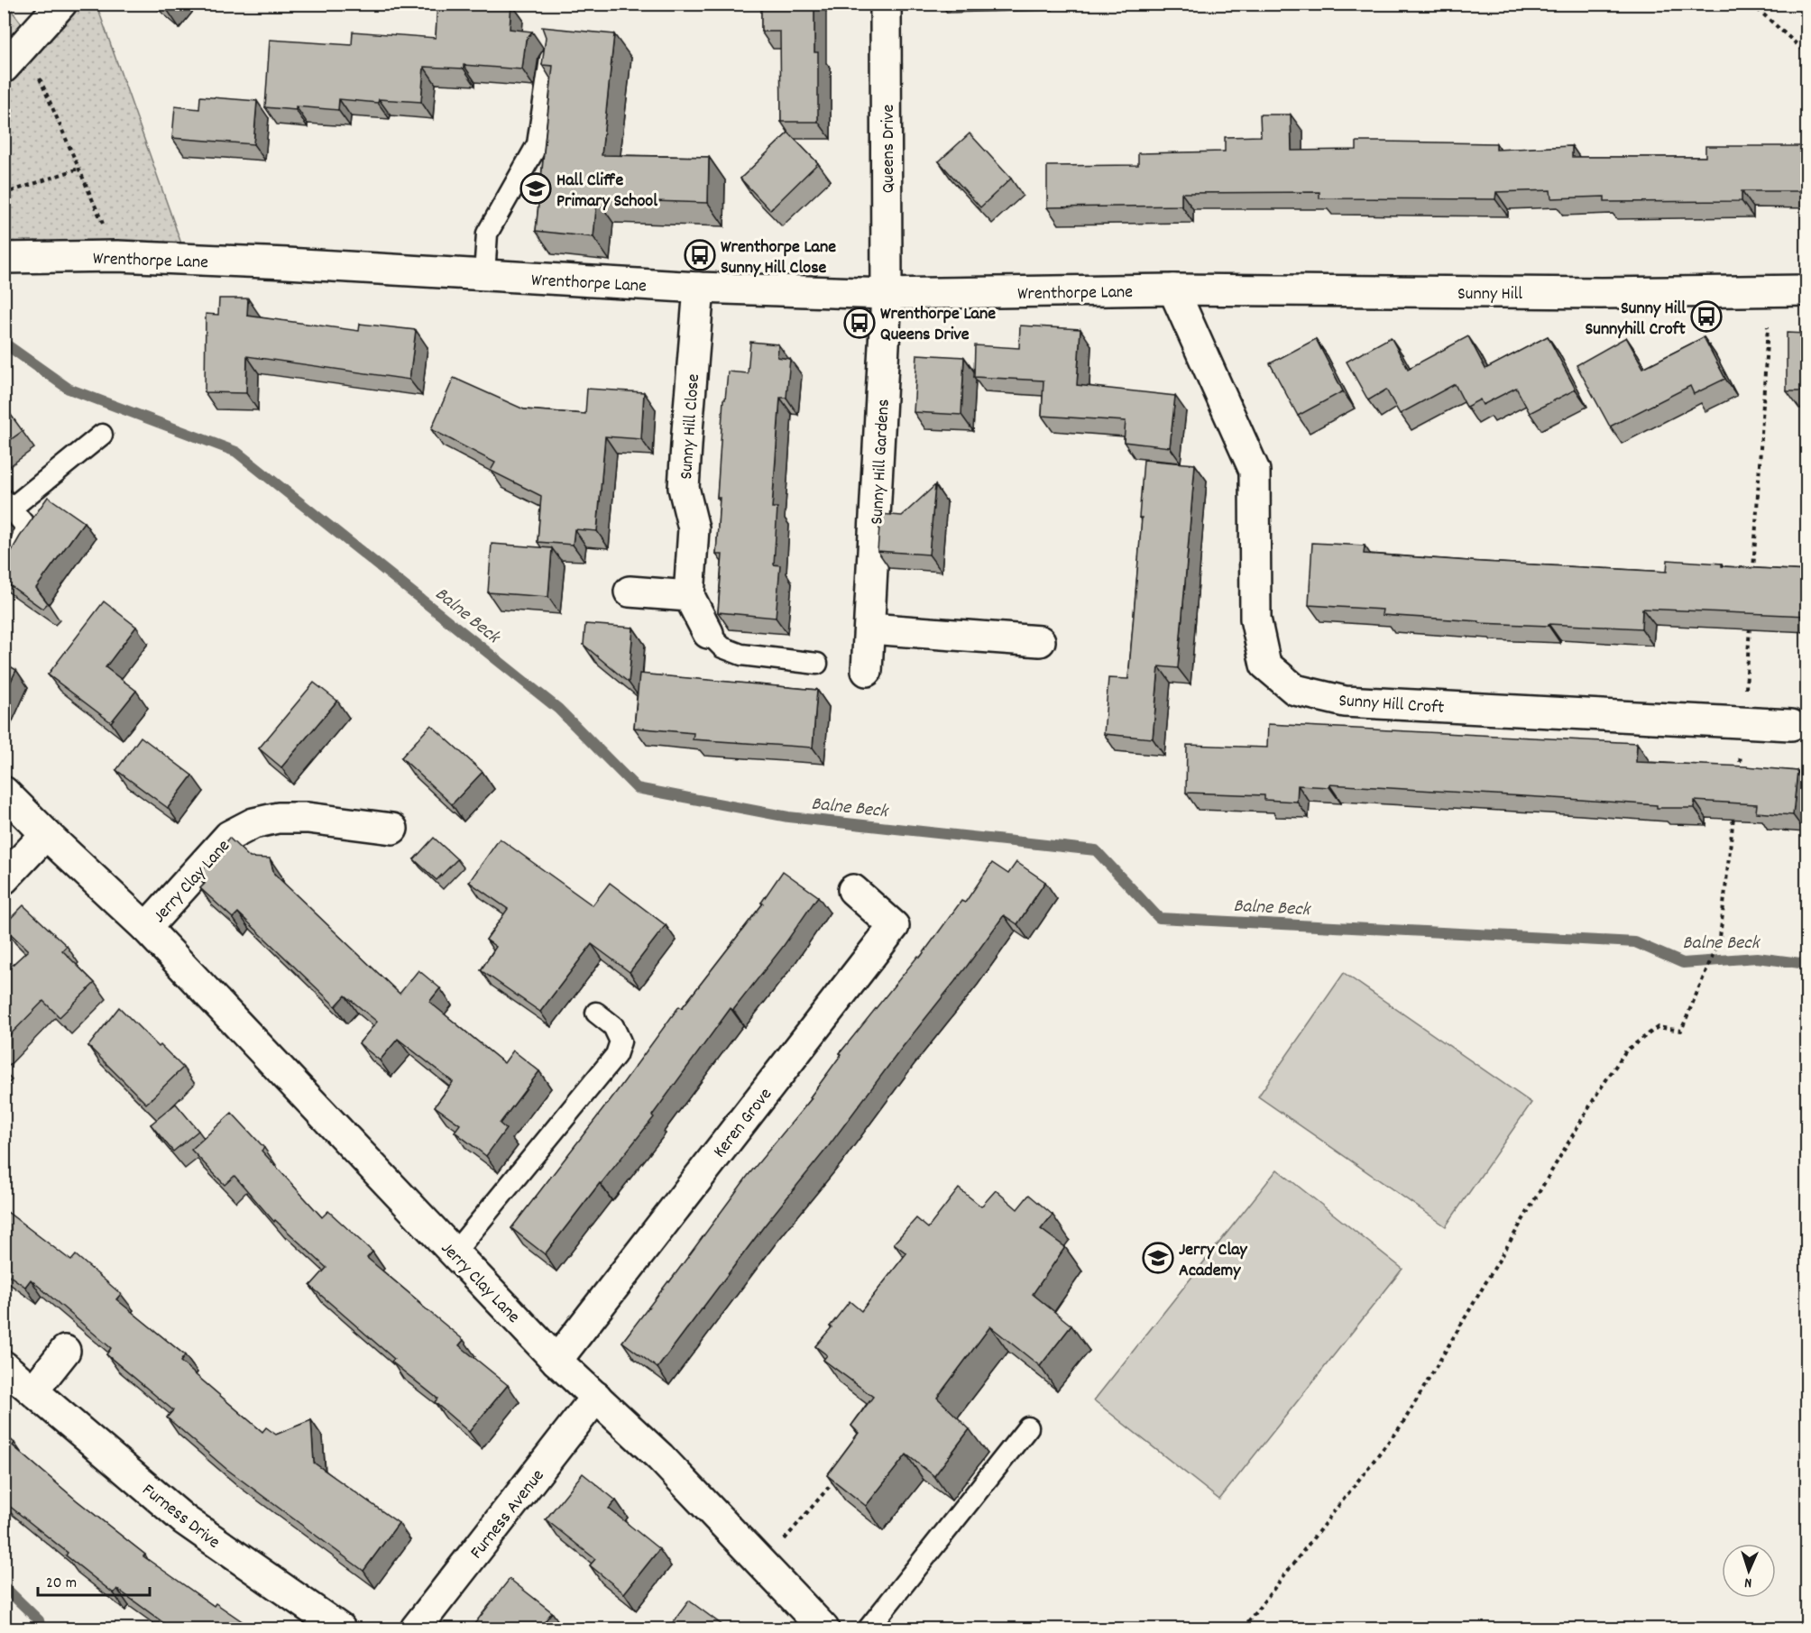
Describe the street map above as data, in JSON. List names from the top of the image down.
{
  "streets": {
    "street": [
      "Queens Drive",
      "Wrenthorpe Lane",
      "Sunny Hill",
      "Sunny Hill Close",
      "Sunny Hill Gardens",
      "Sunny Hill Croft",
      "Jerry Clay Lane",
      "Keren Grove",
      "Furness Avenue",
      "Furness Drive"
    ]
  },
  "crossings": [
    ["Queens Drive", "Wrenthorpe Lane"],
    ["Queens Drive", "Sunny Hill Gardens"],
    ["Wrenthorpe Lane", "Sunny Hill"],
    ["Wrenthorpe Lane", "Sunny Hill Close"],
    ["Wrenthorpe Lane", "Sunny Hill Gardens"],
    ["Wrenthorpe Lane", "Sunny Hill Croft"],
    ["Sunny Hill", "Sunny Hill Croft"],
    ["Jerry Clay Lane", "Keren Grove"],
    ["Jerry Clay Lane", "Furness Avenue"]
  ],
  "water": ["Balne Beck"],
  "places": {
    "school or university": ["Hall Cliffe Primary School", "Jerry Clay Academy"],
    "bus stop": ["Wrenthorpe Lane Sunny Hill Close", "Sunny Hill Sunnyhill Croft", "Wrenthorpe Lane Queens Drive"]
  },
  "scale_bar": "20 m",
  "north": "bottom"
}
